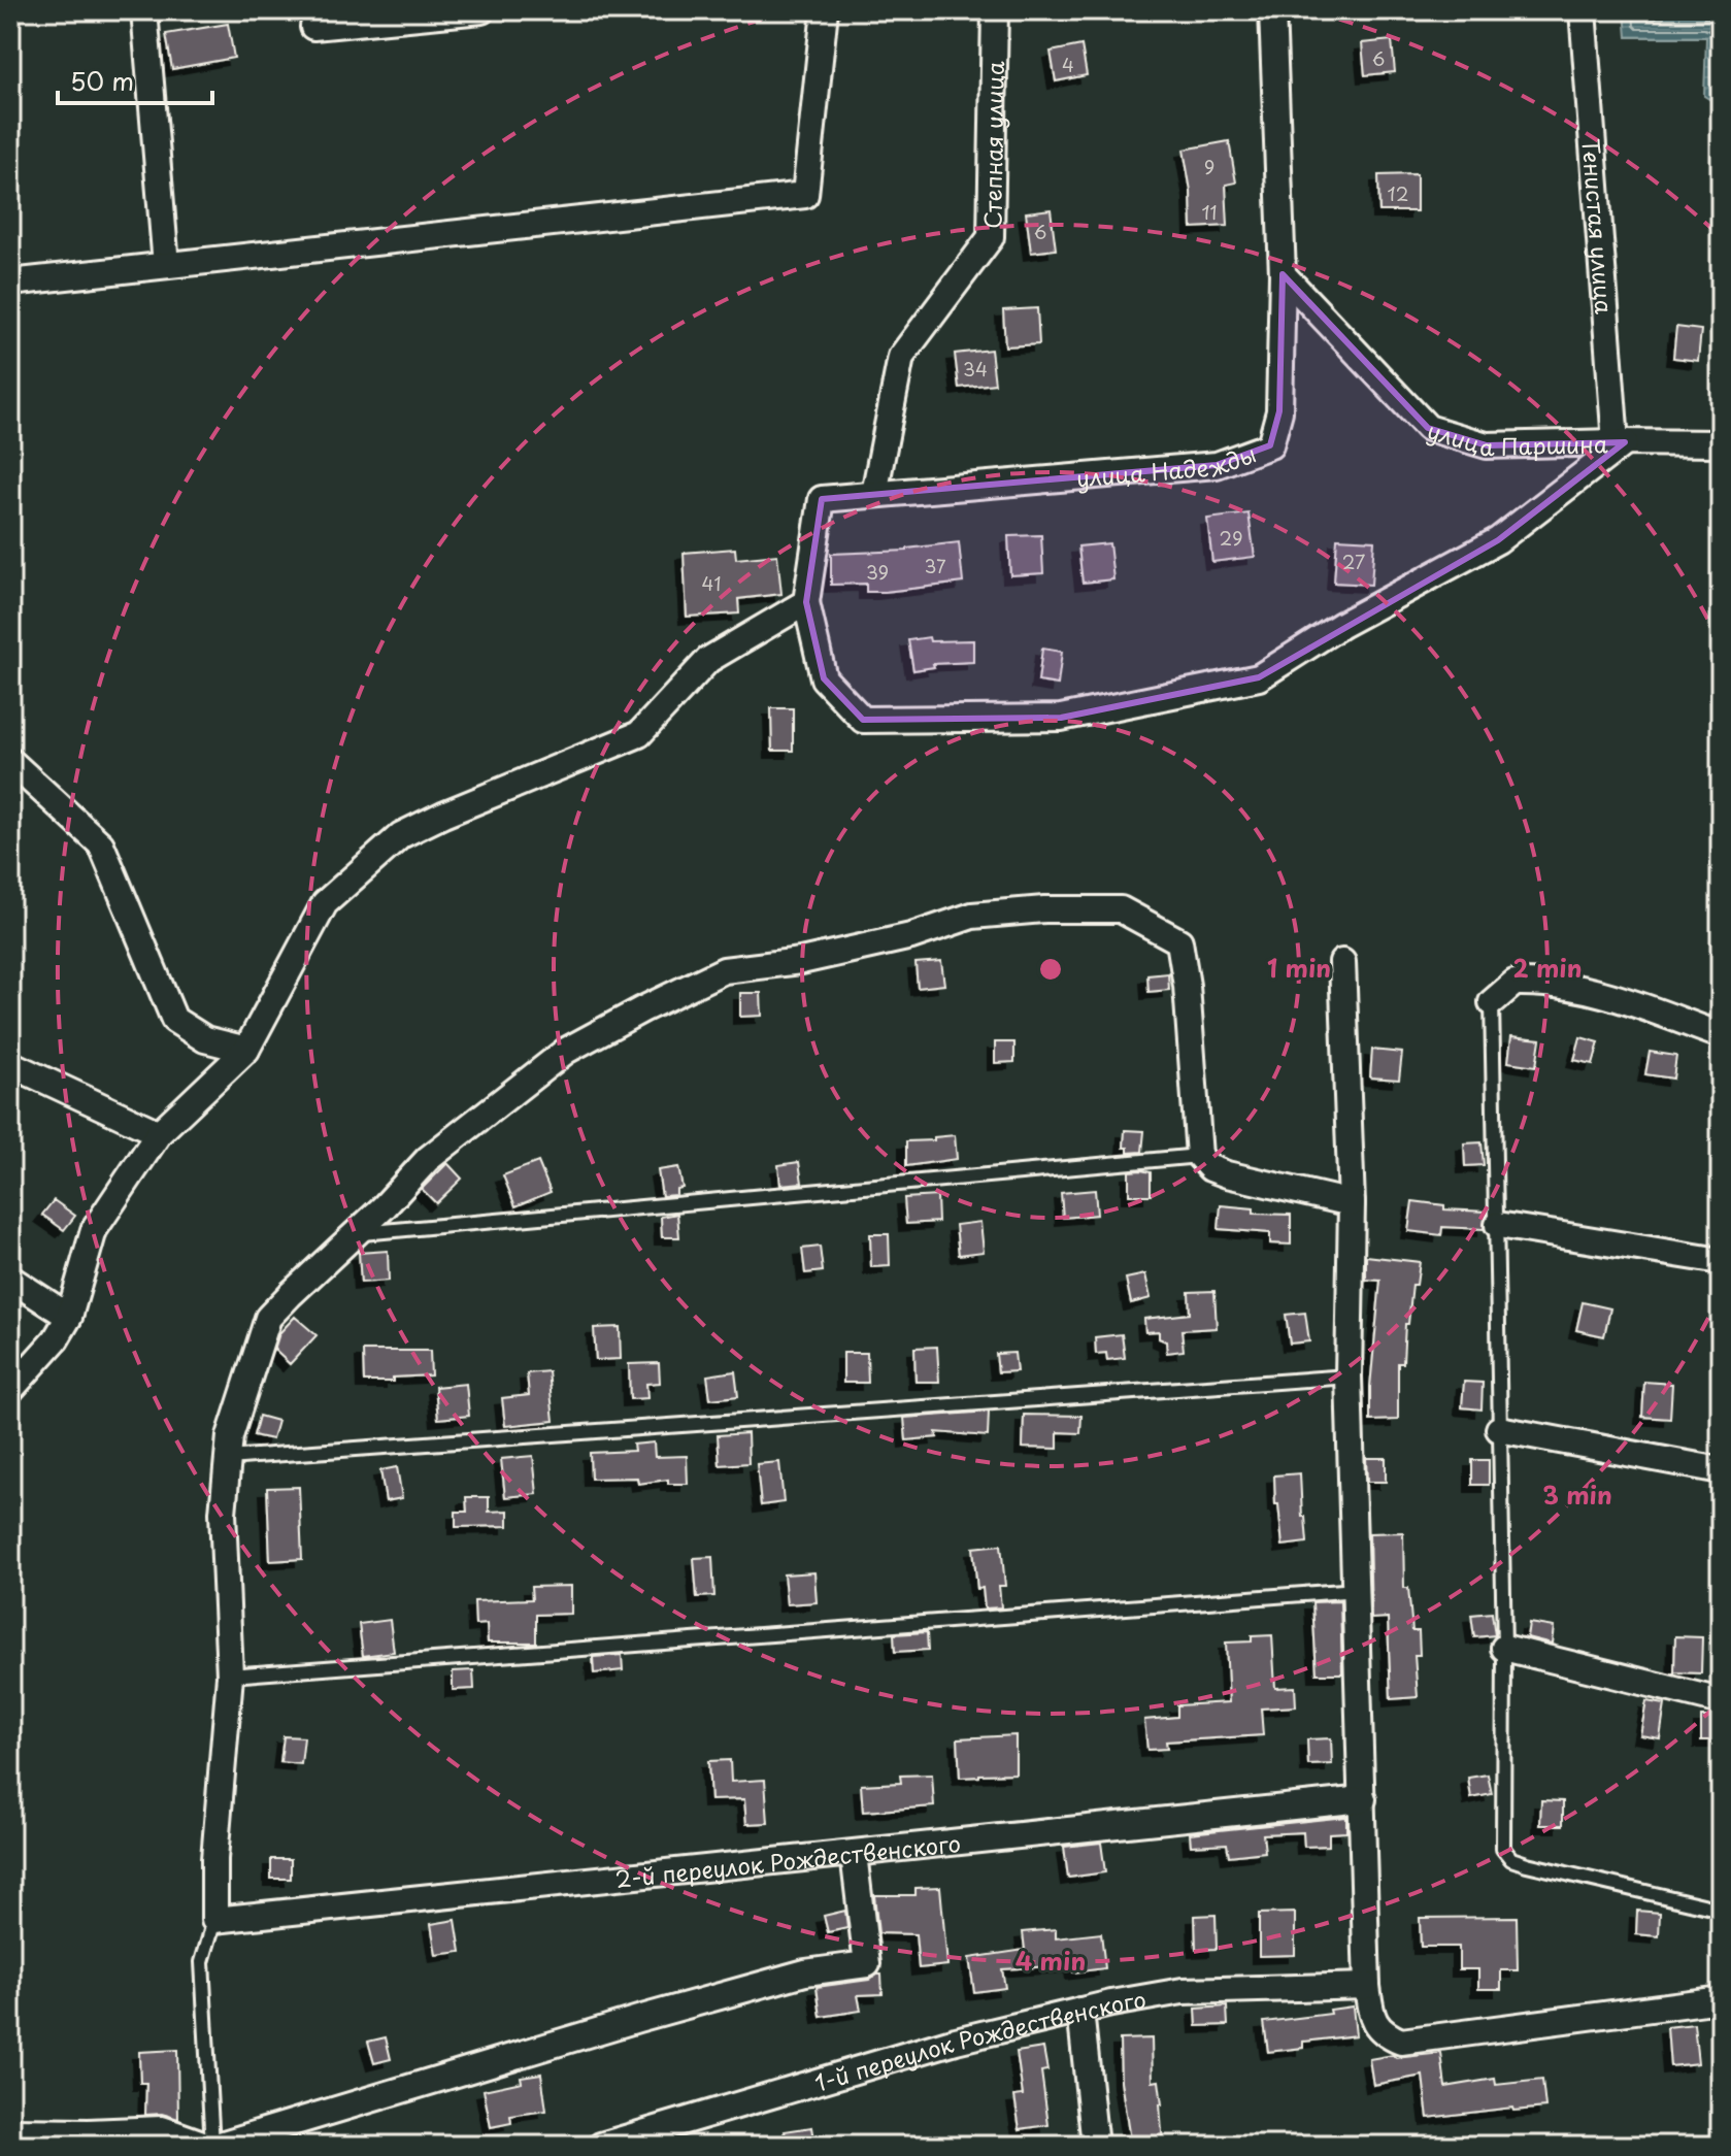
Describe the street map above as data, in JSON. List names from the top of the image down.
{
  "streets": {
    "street": [
      "Степная улица",
      "Тенистая улица",
      "улица Паршина",
      "улица Надежды",
      "2-й переулок Рождественского",
      "1-й переулок Рождественского"
    ]
  },
  "crossings": [
    ["Степная улица", "улица Надежды"],
    ["Тенистая улица", "улица Паршина"],
    ["улица Паршина", "улица Надежды"]
  ],
  "house_numbers": [
    "6",
    "4",
    "9",
    "12",
    "11",
    "6",
    "34",
    "29",
    "27",
    "37",
    "39",
    "41"
  ],
  "scale_bar": "50 m",
  "rings": [
    "1 min",
    "2 min",
    "3 min",
    "4 min"
  ]
}
